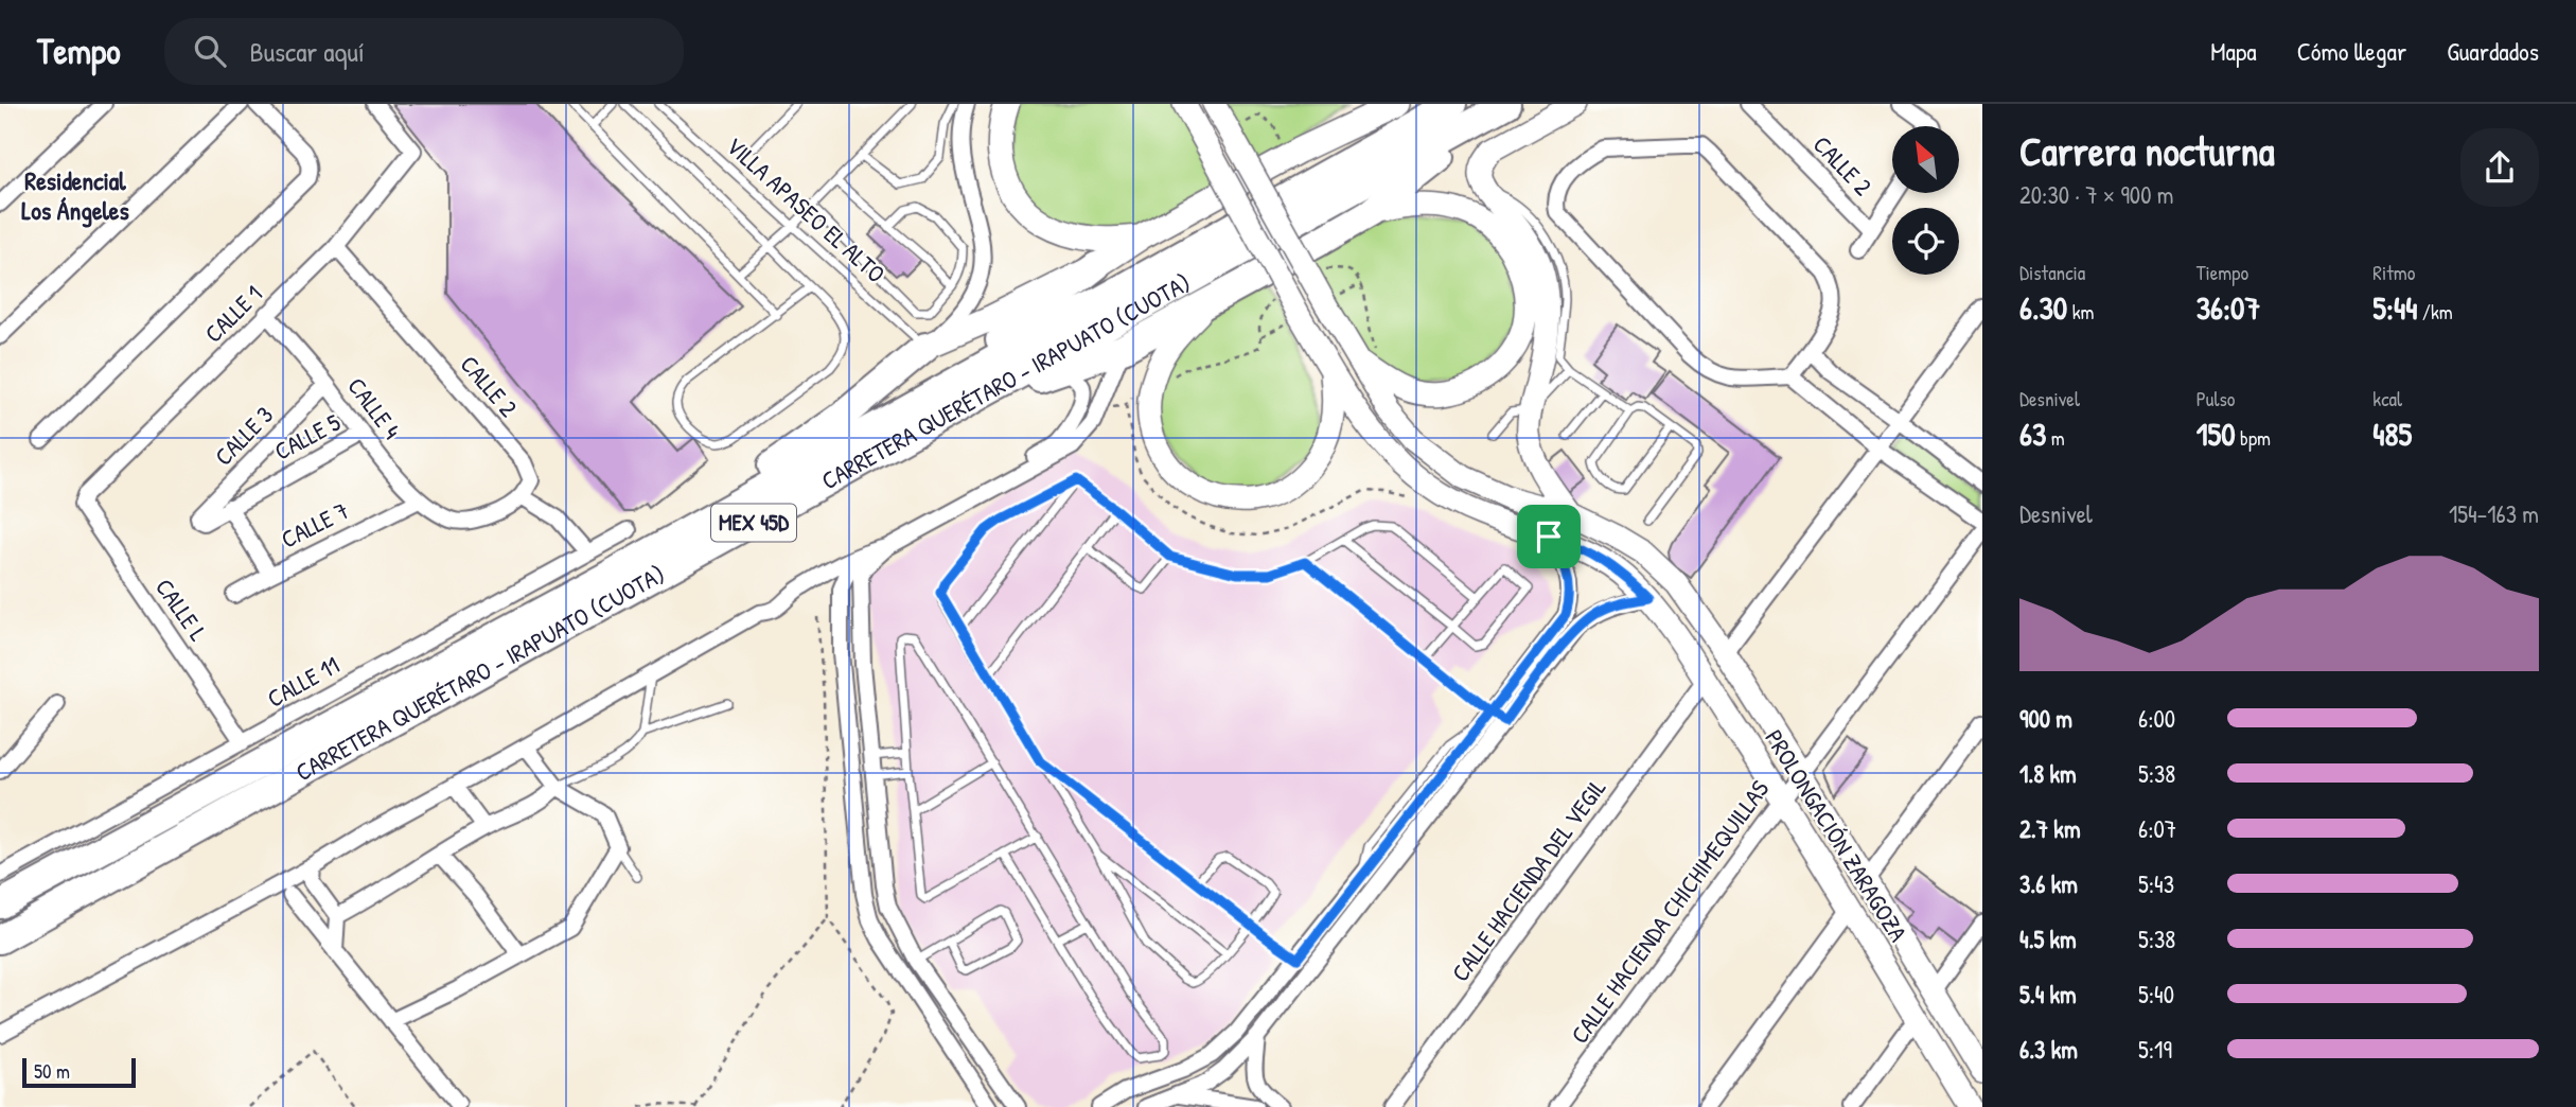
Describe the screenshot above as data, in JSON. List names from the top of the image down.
{
  "streets": {
    "highway": ["CARRETERA QUERÉTARO - IRAPUATO (CUOTA)", "MEX 45D"],
    "main road": ["PROLONGACIÓN ZARAGOZA"],
    "street": [
      "CALLE 2",
      "CALLE 1",
      "CALLE 4",
      "CALLE 3",
      "CALLE 5",
      "CALLE 7",
      "CALLE L",
      "CALLE 11",
      "CALLE HACIENDA DEL VEGIL",
      "CALLE HACIENDA CHICHIMEQUILLAS"
    ],
    "lane": ["VILLA APASEO EL ALTO"]
  },
  "crossings": [
    ["CALLE 2", "CALLE 1"],
    ["CALLE 2", "CALLE 4"],
    ["CALLE 1", "CALLE 4"],
    ["CALLE 1", "CALLE L"],
    ["CALLE 4", "CALLE 3"],
    ["CALLE 4", "CALLE 5"],
    ["CALLE 4", "CALLE 7"],
    ["CALLE 3", "CALLE 5"],
    ["CALLE L", "CALLE 11"],
    ["PROLONGACIÓN ZARAGOZA", "CALLE HACIENDA DEL VEGIL"],
    ["PROLONGACIÓN ZARAGOZA", "CALLE HACIENDA CHICHIMEQUILLAS"]
  ],
  "districts": ["Residencial Los Ángeles"],
  "scale_bar": "50 m",
  "north": "top left",
  "page": {
    "header": "Tempo",
    "search": "Buscar aquí",
    "nav": ["Mapa", "Cómo llegar", "Guardados"],
    "heading": ["Carrera nocturna", "20:30 · 7 × 900 m"],
    "stats": [
      ["Distancia", "6.30 km"],
      ["Tiempo", "36:07"],
      ["Ritmo", "5:44 /km"],
      ["Desnivel", "63 m"],
      ["Pulso", "150 bpm"],
      ["kcal", "485"]
    ],
    "chart": ["Desnivel", "154–163 m"],
    "list": [
      {
        "name": "900 m",
        "note": "6:00"
      },
      {
        "name": "1.8 km",
        "note": "5:38"
      },
      {
        "name": "2.7 km",
        "note": "6:07"
      },
      {
        "name": "3.6 km",
        "note": "5:43"
      },
      {
        "name": "4.5 km",
        "note": "5:38"
      },
      {
        "name": "5.4 km",
        "note": "5:40"
      },
      {
        "name": "6.3 km",
        "note": "5:19"
      }
    ],
    "scale": "50 m"
  }
}
